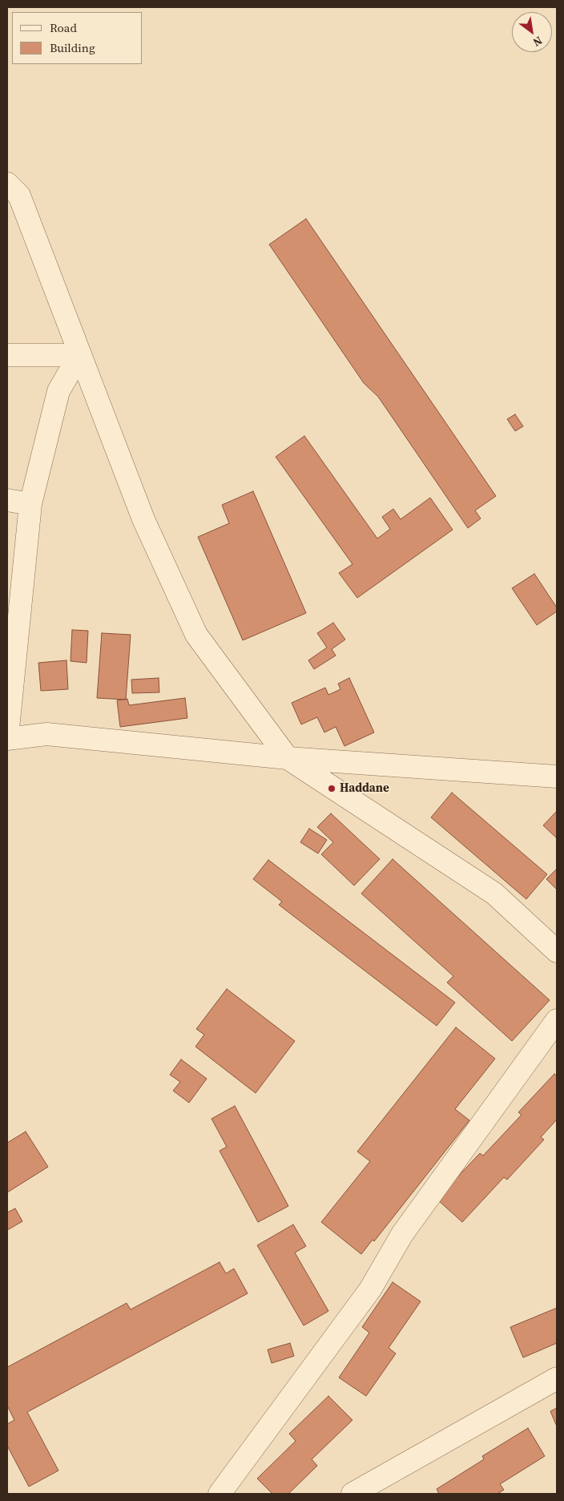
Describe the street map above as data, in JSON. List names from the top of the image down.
{
  "places": ["Haddane"],
  "legend": ["Road", "Building"],
  "north": "bottom right"
}
